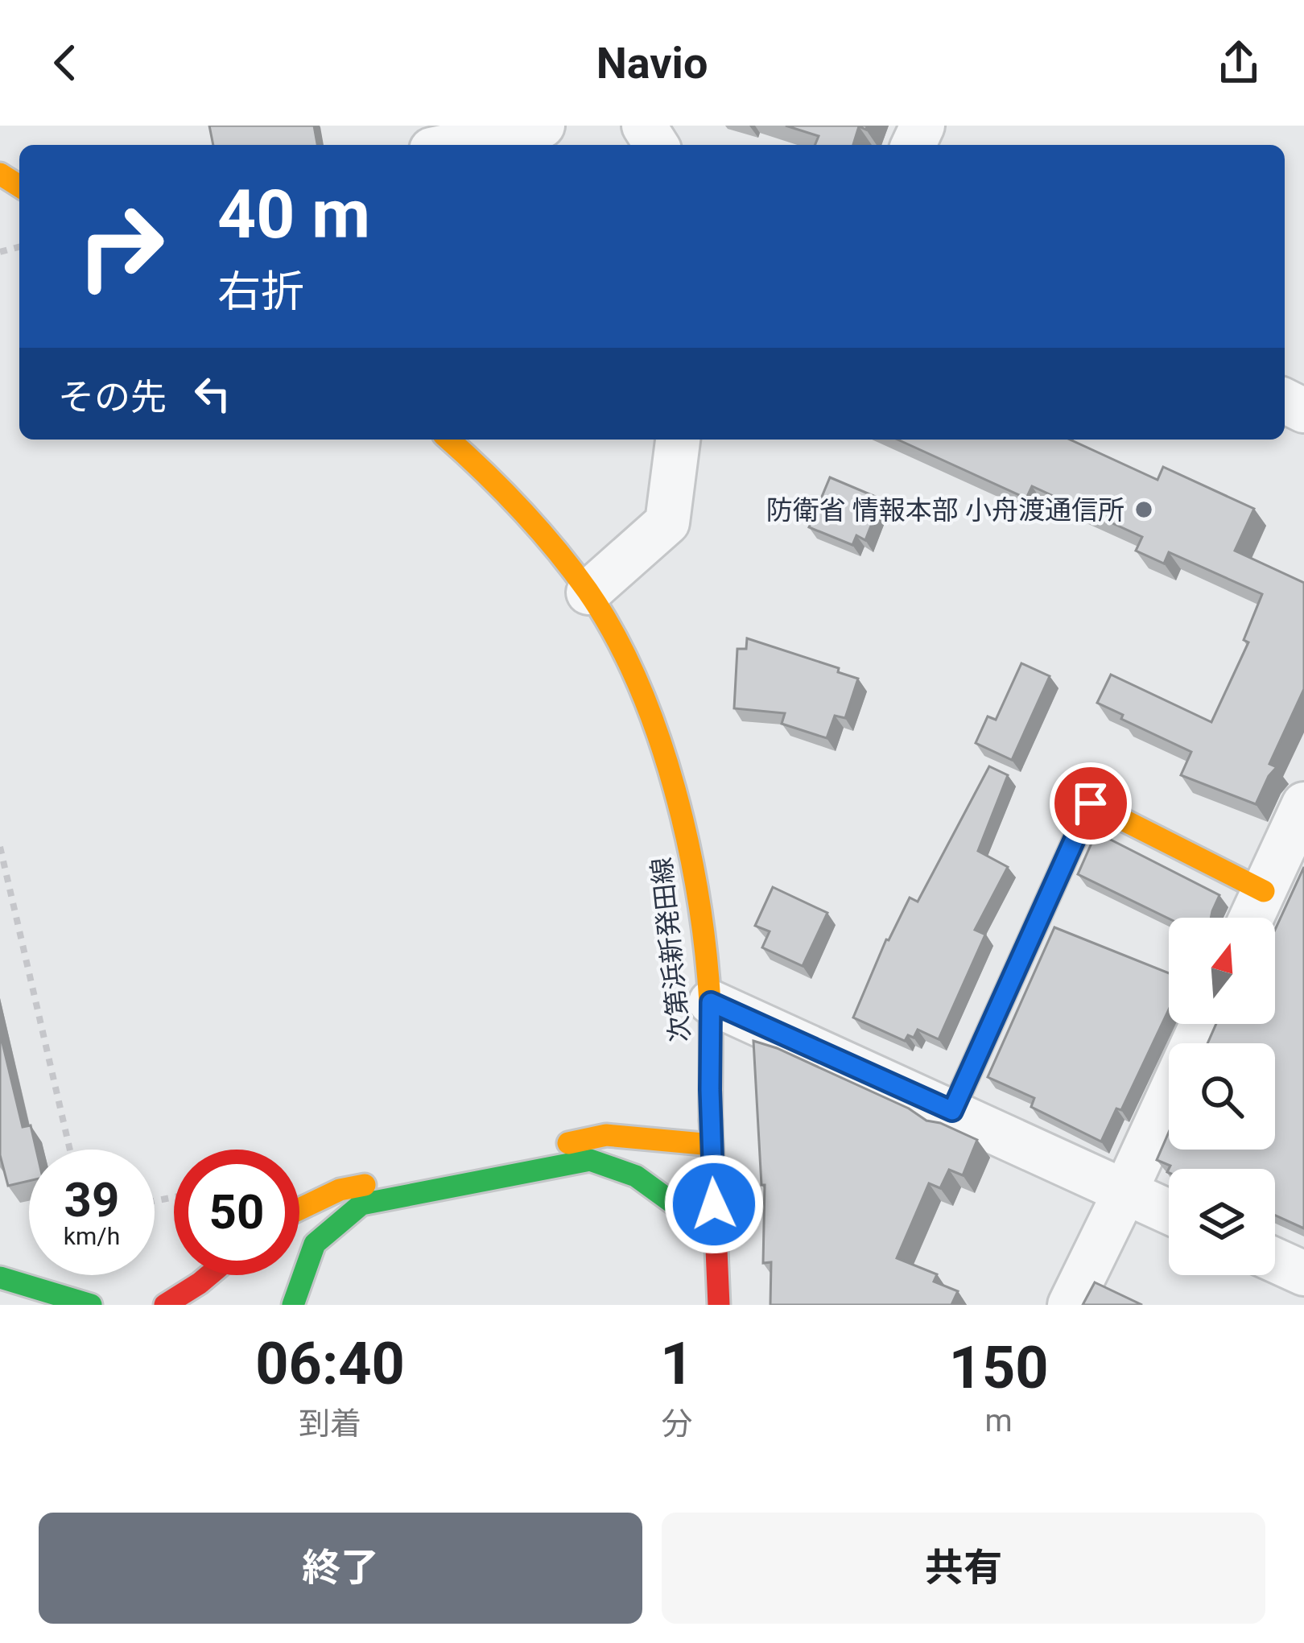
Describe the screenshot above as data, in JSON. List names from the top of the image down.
{
  "streets": {
    "main road": ["次第浜新発田線"]
  },
  "places": ["防衛省 情報本部 小舟渡通信所"],
  "north": "top",
  "page": {
    "header": "Navio",
    "turn": ["40 m", "右折"],
    "then": "その先",
    "speed": "39 km/h",
    "limit": "50",
    "eta": [
      "06:40",
      "到着",
      "1",
      "分",
      "150",
      "m"
    ],
    "buttons": ["終了", "共有"]
  }
}
